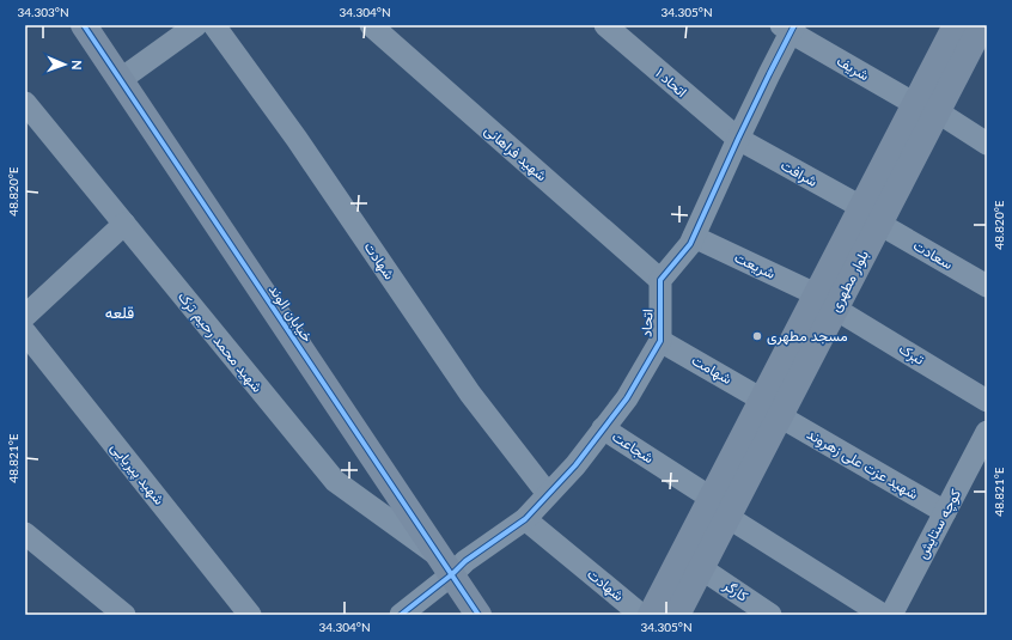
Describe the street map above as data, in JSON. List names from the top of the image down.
{
  "streets": {
    "main road": ["بلوار مطهری", "خیابان الوند"],
    "street": [
      "شریف",
      "اتحاد ۱",
      "شهید فراهانی",
      "شرافت",
      "سعادت",
      "شهادت",
      "شریعت",
      "اتحاد",
      "شهید محمد رحیم ترک",
      "تبرک",
      "شهامت",
      "شجاعت",
      "شهید عزت علی زهروند",
      "شهید پیریایی",
      "کوچه ستایش",
      "کارگر"
    ]
  },
  "crossings": [
    ["شریف", "بلوار مطهری"],
    ["اتحاد ۱", "شرافت"],
    ["شهید فراهانی", "اتحاد"],
    ["شرافت", "سعادت"],
    ["شرافت", "بلوار مطهری"],
    ["سعادت", "بلوار مطهری"],
    ["شهادت", "اتحاد"],
    ["شریعت", "بلوار مطهری"],
    ["شریعت", "تبرک"],
    ["بلوار مطهری", "تبرک"],
    ["بلوار مطهری", "شهامت"],
    ["بلوار مطهری", "شجاعت"],
    ["بلوار مطهری", "شهید عزت علی زهروند"],
    ["بلوار مطهری", "کارگر"],
    ["خیابان الوند", "اتحاد"],
    ["خیابان الوند", "شهید محمد رحیم ترک"],
    ["اتحاد", "شهید محمد رحیم ترک"],
    ["اتحاد", "شهامت"],
    ["اتحاد", "شجاعت"],
    ["شهامت", "شهید عزت علی زهروند"],
    ["شهید عزت علی زهروند", "کوچه ستایش"]
  ],
  "districts": ["قلعه"],
  "places": ["مسجد مطهری"],
  "north": "right",
  "coordinates": [
    "34.303°N",
    "34.304°N",
    "34.305°N",
    "48.820°E",
    "48.821°E"
  ]
}
